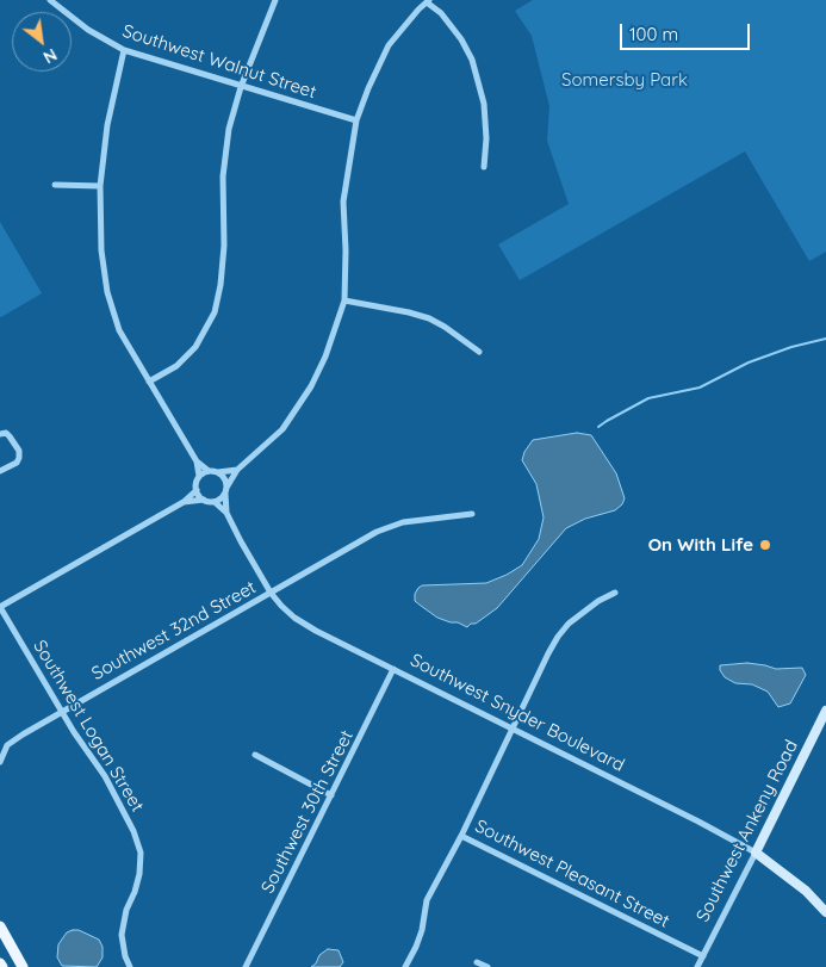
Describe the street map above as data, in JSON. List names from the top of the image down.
{
  "streets": {
    "street": [
      "Southwest Walnut Street",
      "Southwest 32nd Street",
      "Southwest Snyder Boulevard",
      "Southwest Logan Street",
      "Southwest 30th Street",
      "Southwest Ankeny Road",
      "Southwest Pleasant Street"
    ]
  },
  "crossings": [
    ["Southwest 32nd Street", "Southwest Snyder Boulevard"],
    ["Southwest 32nd Street", "Southwest Logan Street"],
    ["Southwest Snyder Boulevard", "Southwest 30th Street"],
    ["Southwest Snyder Boulevard", "Southwest Ankeny Road"],
    ["Southwest Ankeny Road", "Southwest Pleasant Street"]
  ],
  "parks": ["Somersby Park"],
  "places": ["On With Life"],
  "scale_bar": "100 m",
  "north": "bottom right"
}
